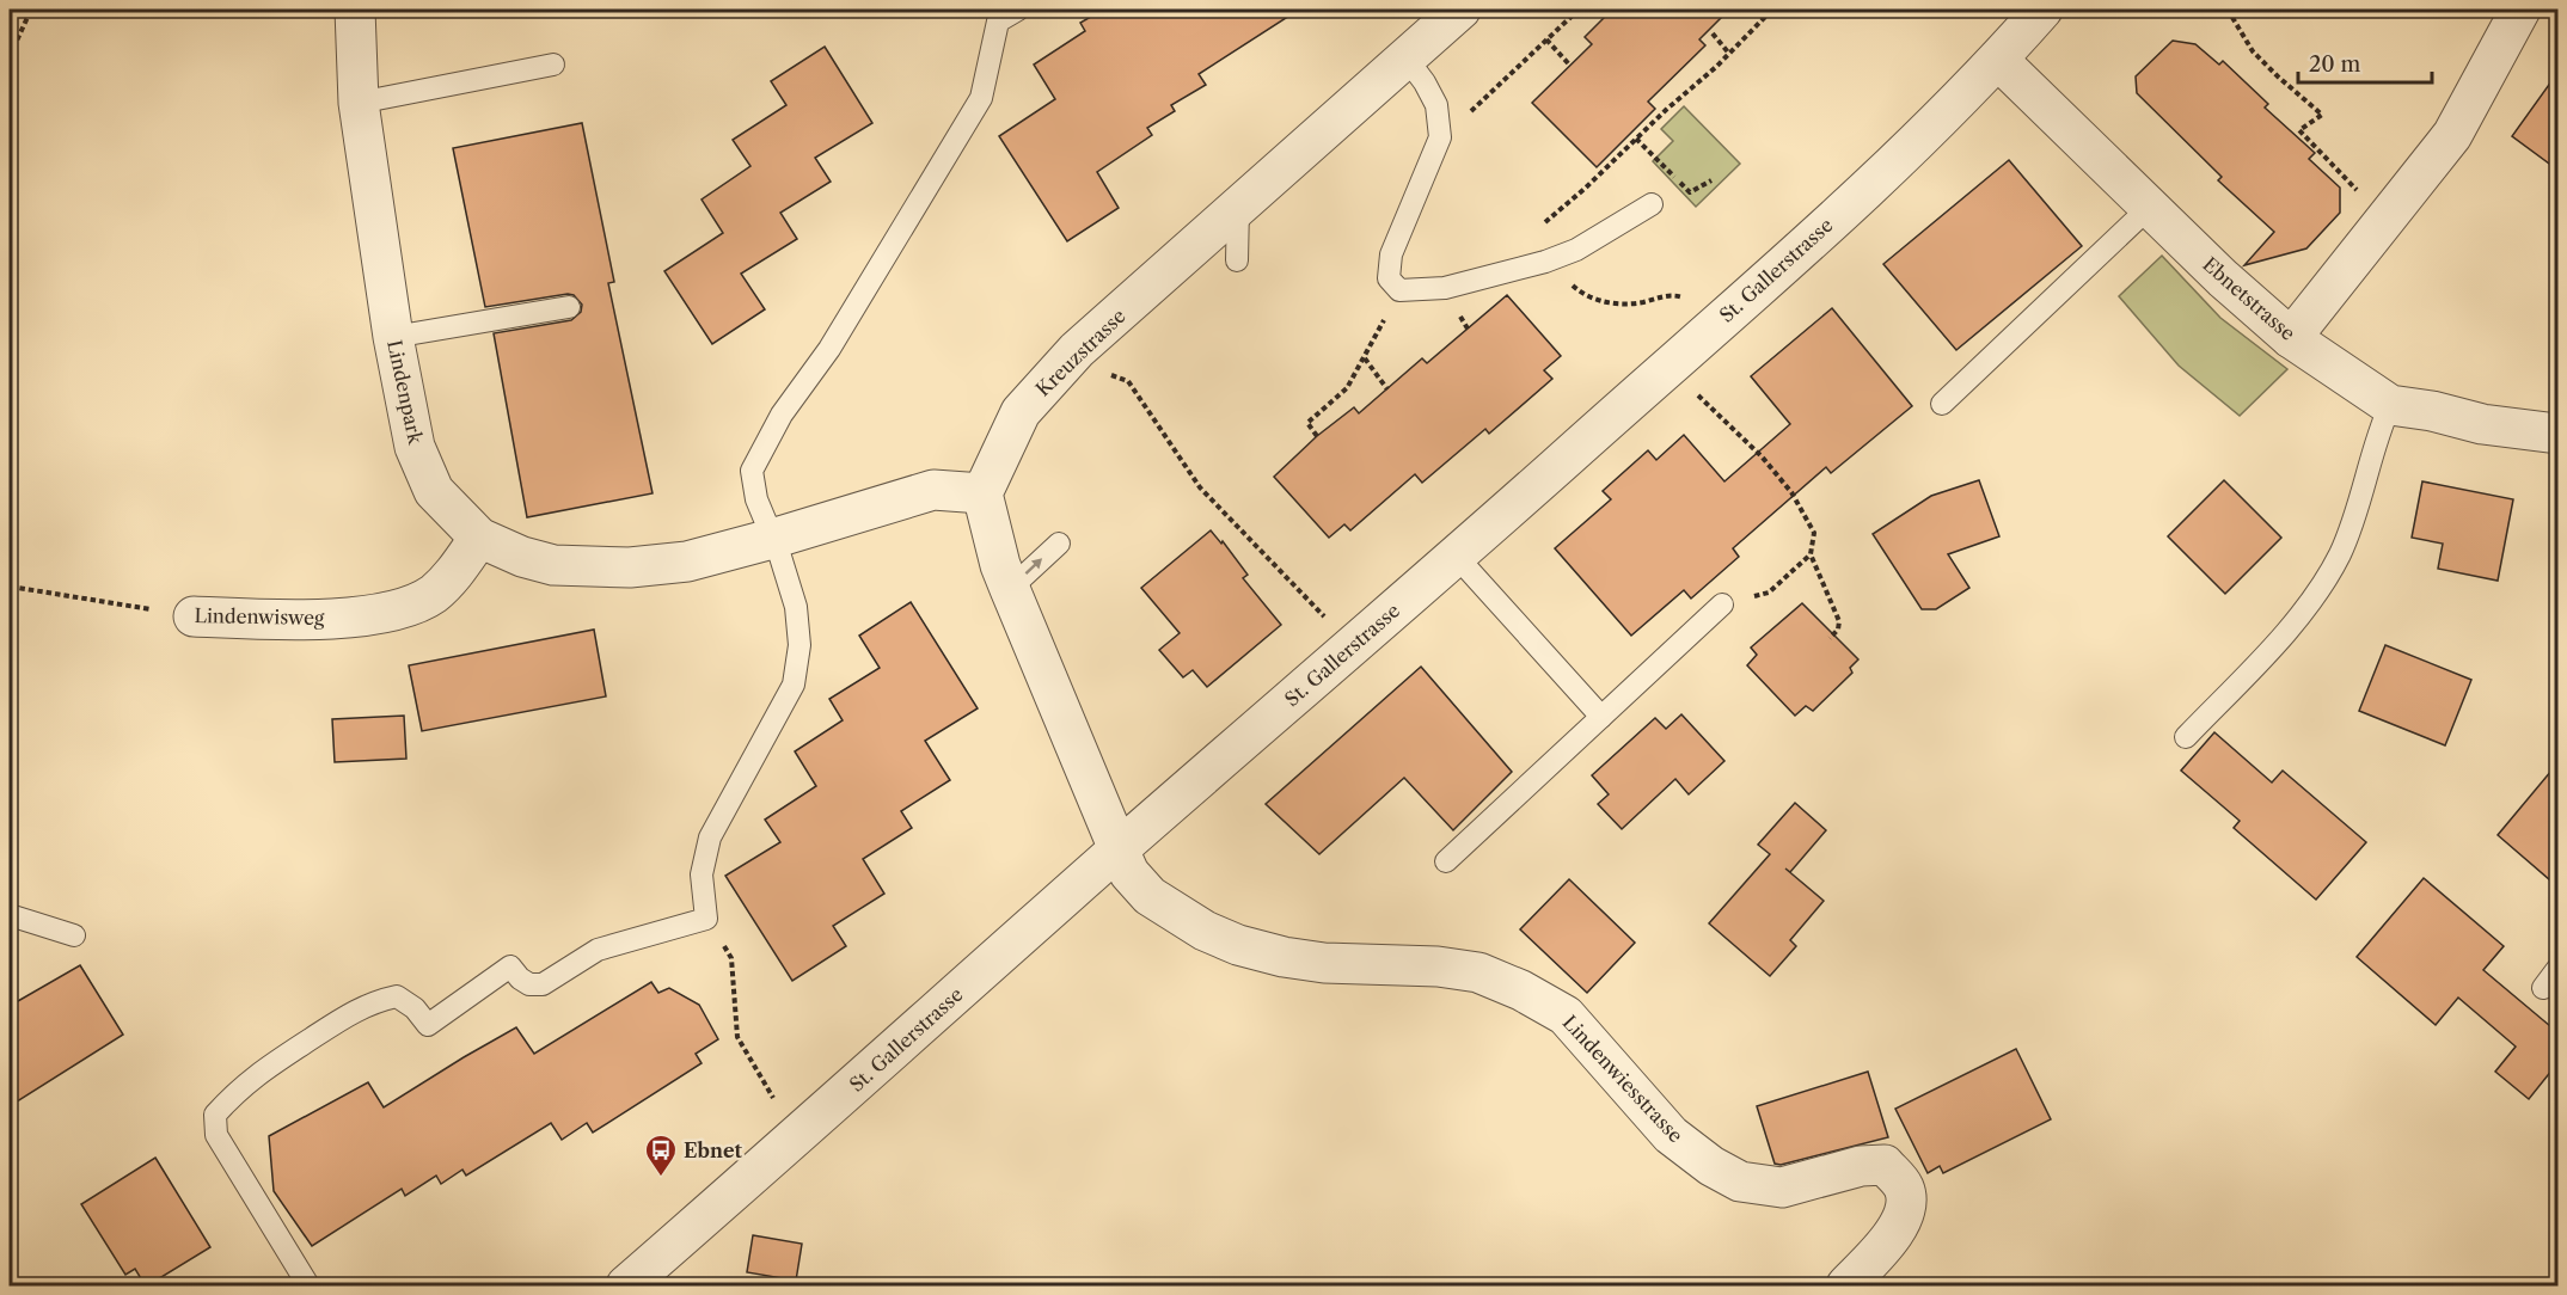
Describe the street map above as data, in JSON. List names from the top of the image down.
{
  "streets": {
    "street": [
      "St. Gallerstrasse",
      "Ebnetstrasse",
      "Kreuzstrasse",
      "Lindenpark",
      "Lindenwisweg",
      "Lindenwiesstrasse"
    ]
  },
  "crossings": [
    ["St. Gallerstrasse", "Ebnetstrasse"],
    ["St. Gallerstrasse", "Lindenwiesstrasse"],
    ["Kreuzstrasse", "Lindenpark"],
    ["Lindenpark", "Lindenwisweg"]
  ],
  "places": {
    "bus stop": ["Ebnet"]
  },
  "scale_bar": "20 m"
}
